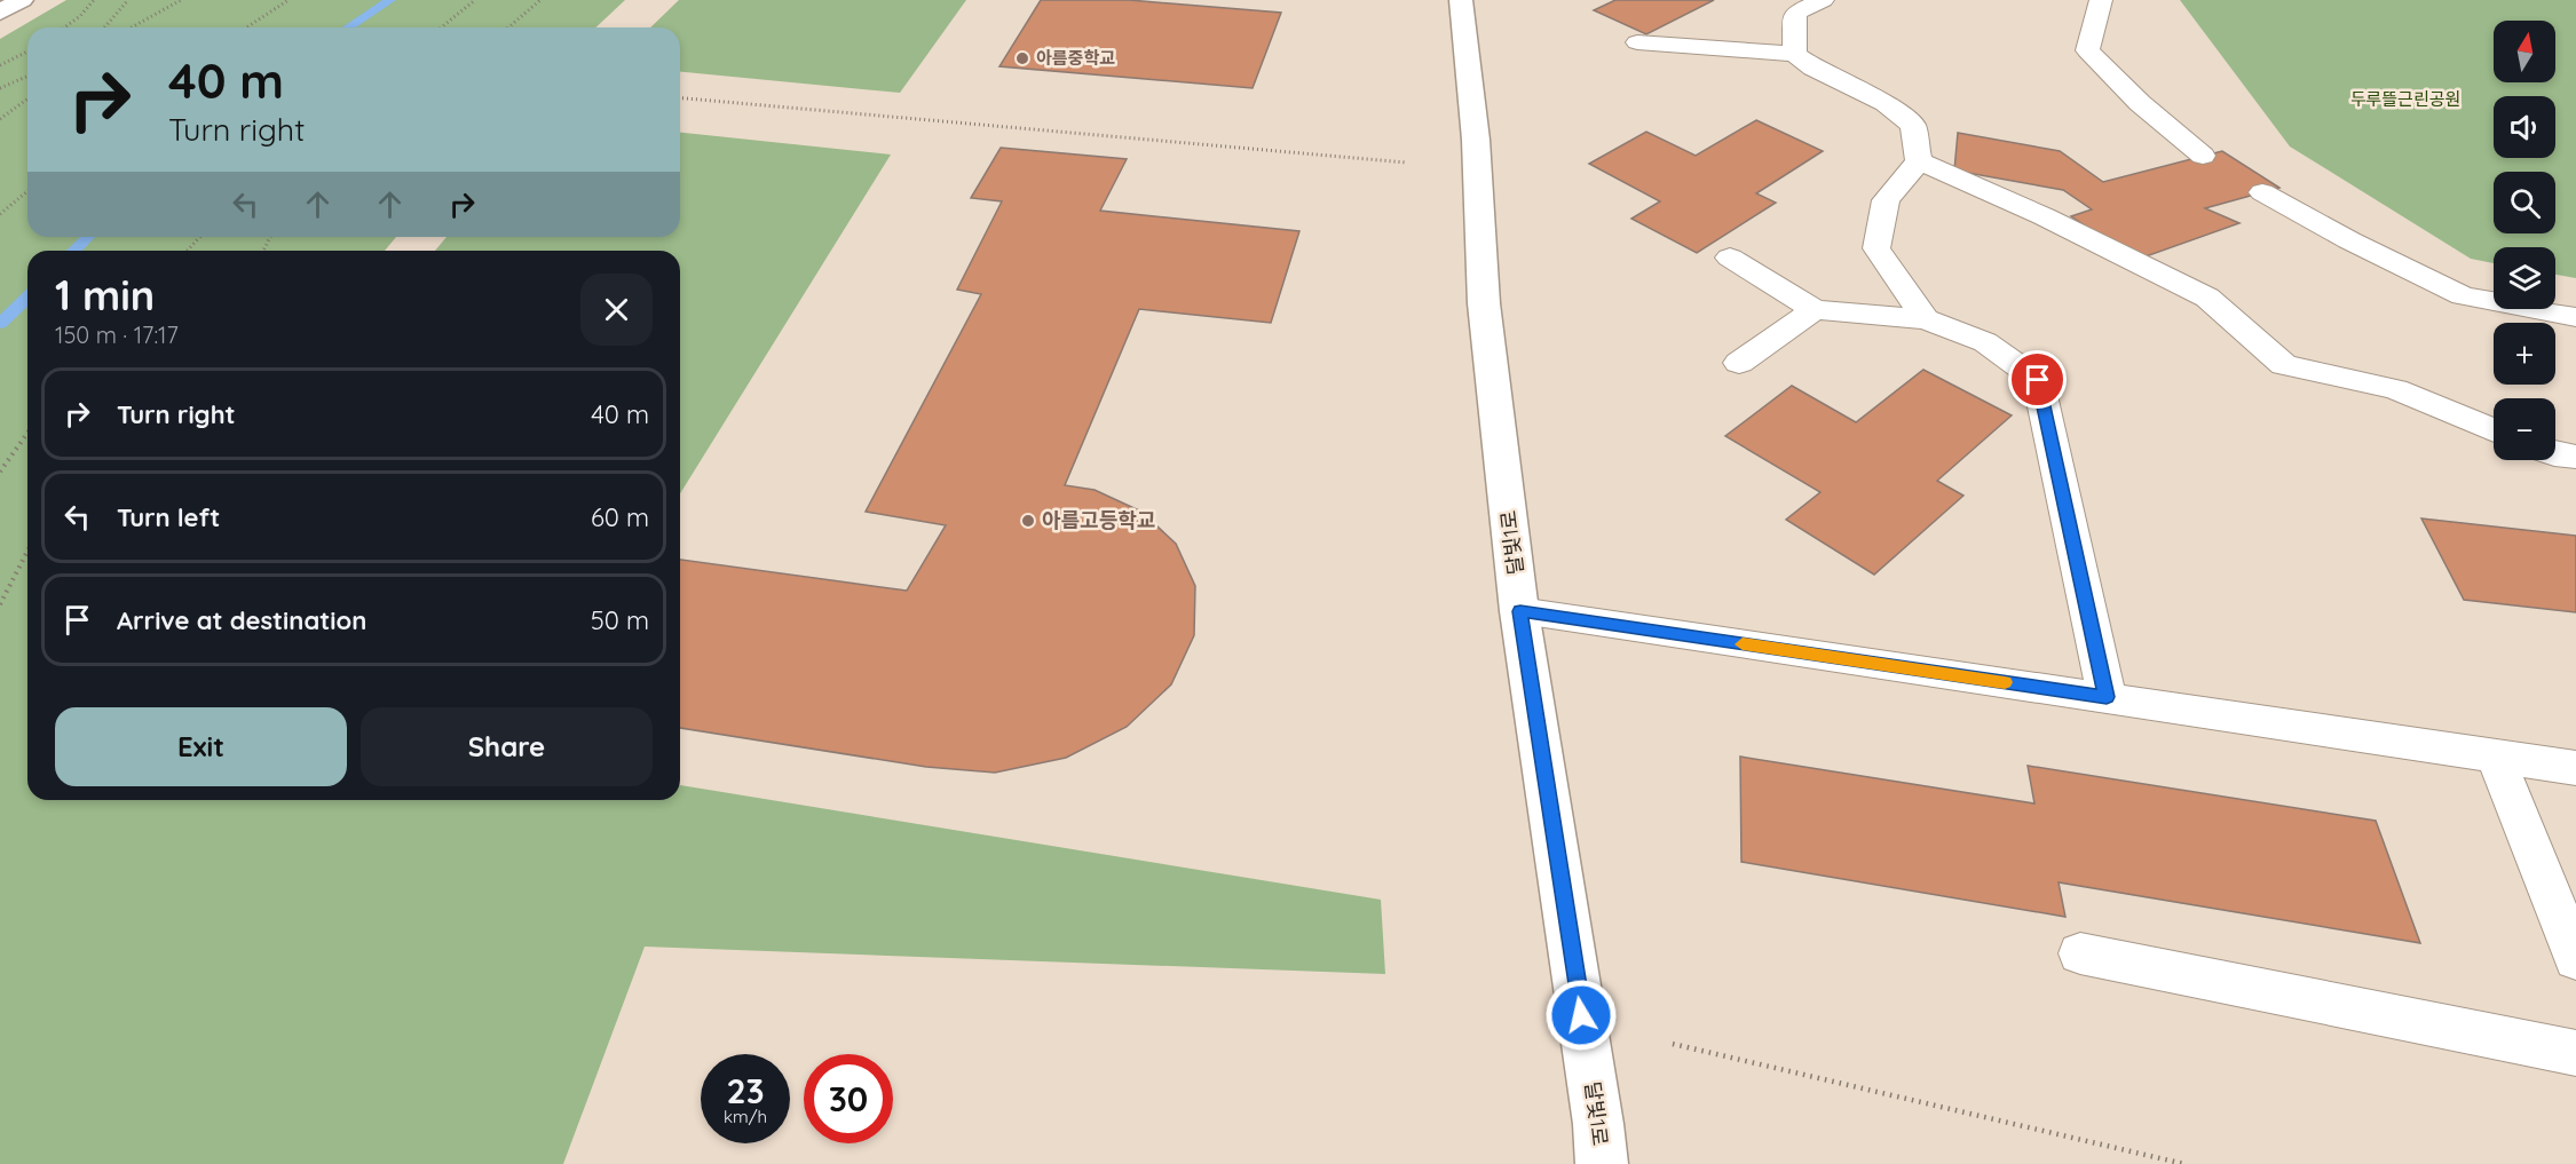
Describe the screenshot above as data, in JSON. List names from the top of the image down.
{
  "streets": {
    "street": ["달빛1로"]
  },
  "parks": ["두루뜰근린공원"],
  "places": ["아름중학교", "아름고등학교"],
  "north": "top",
  "page": {
    "map_buttons": ["+", "−"],
    "turn": ["40 m", "Turn right"],
    "heading": ["1 min", "150 m · 17:17"],
    "list": [
      {
        "name": "Turn right",
        "value": "40 m"
      },
      {
        "name": "Turn left",
        "value": "60 m"
      },
      {
        "name": "Arrive at destination",
        "value": "50 m"
      }
    ],
    "buttons": ["Exit", "Share"],
    "speed": "23 km/h",
    "limit": "30"
  }
}
